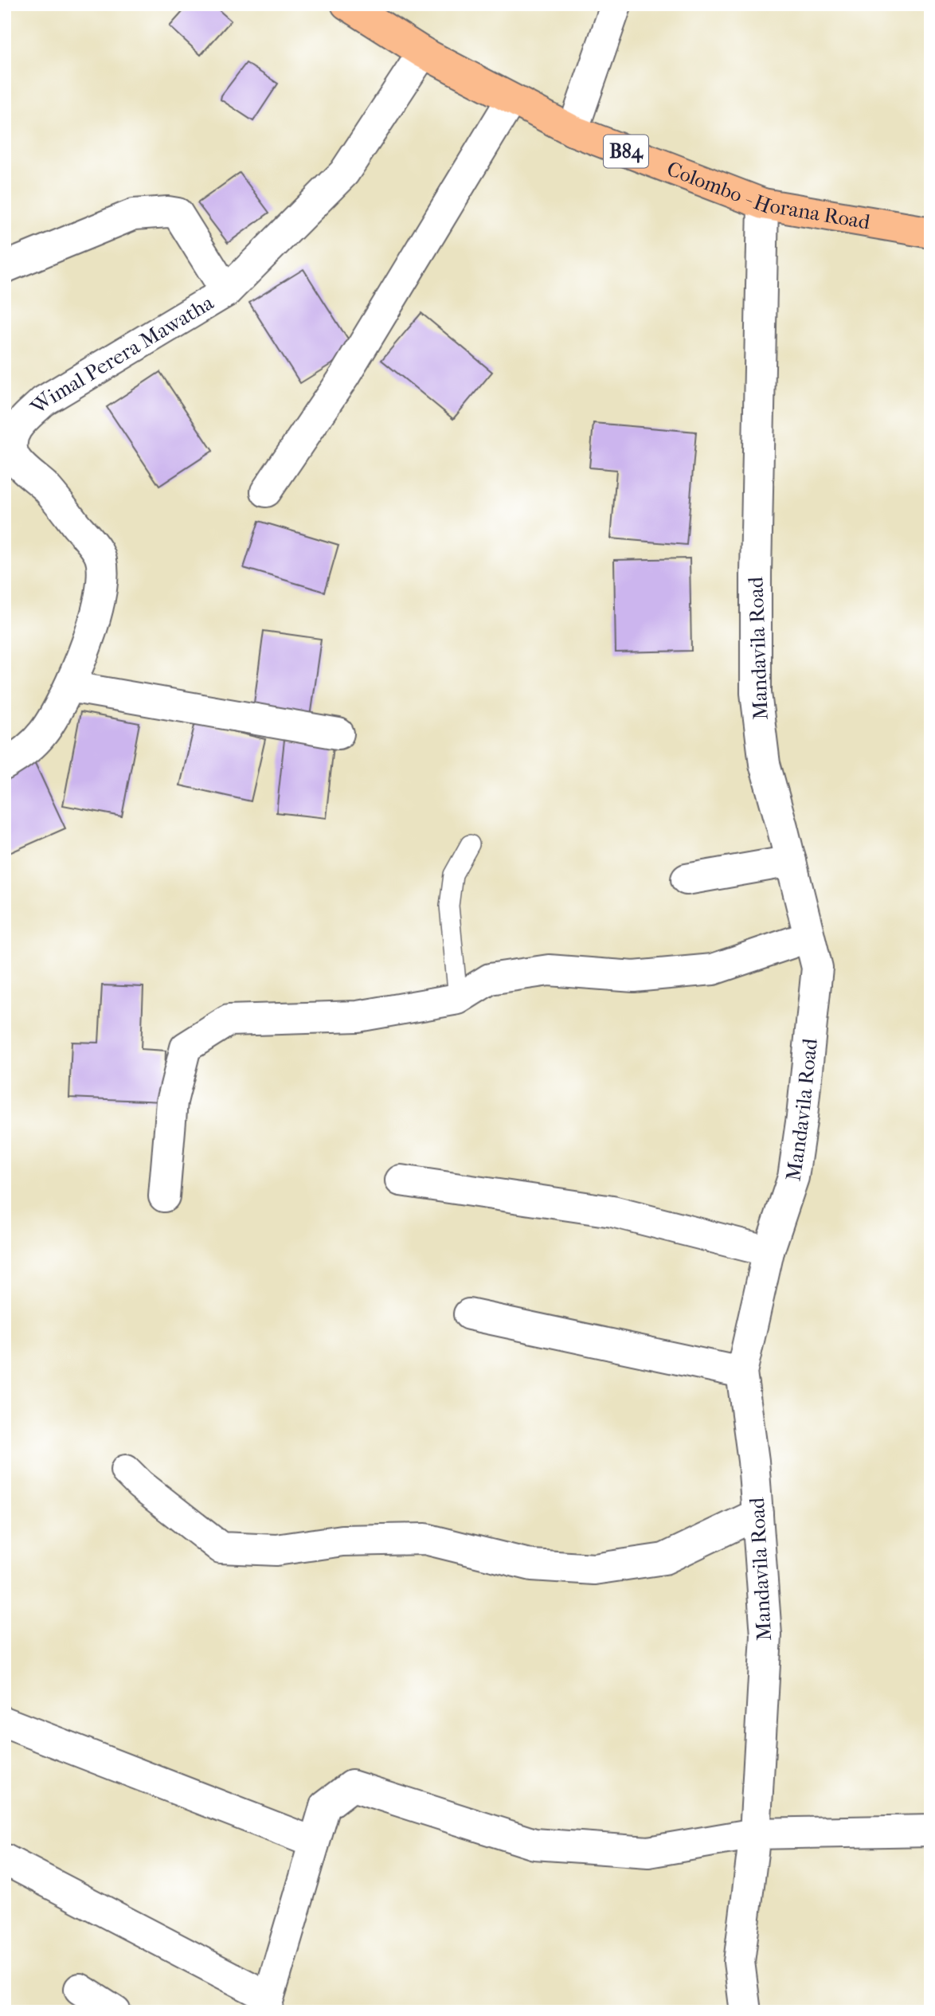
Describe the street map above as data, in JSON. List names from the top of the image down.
{
  "streets": {
    "main road": ["B84", "Colombo - Horana Road"],
    "street": ["Wimal Perera Mawatha", "Mandavila Road"]
  },
  "crossings": [
    ["Colombo - Horana Road", "Wimal Perera Mawatha"],
    ["Colombo - Horana Road", "Mandavila Road"]
  ]
}
